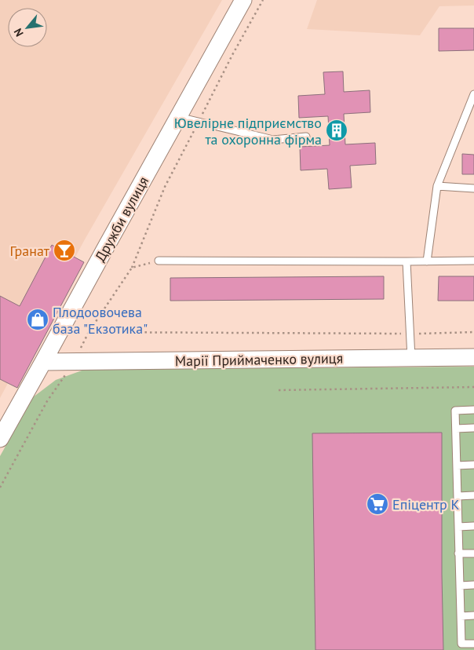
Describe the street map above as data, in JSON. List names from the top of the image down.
{
  "streets": {
    "street": ["Дружби вулиця", "Марії Приймаченко вулиця"]
  },
  "crossings": [
    ["Дружби вулиця", "Марії Приймаченко вулиця"]
  ],
  "places": {
    "building": ["Ювелірне підприємство та охоронна фірма"],
    "bar": ["Гранат"],
    "shop": ["Плодоовочева база \"Екзотика\""],
    "supermarket": ["Епіцентр К"]
  },
  "north": "bottom left"
}
